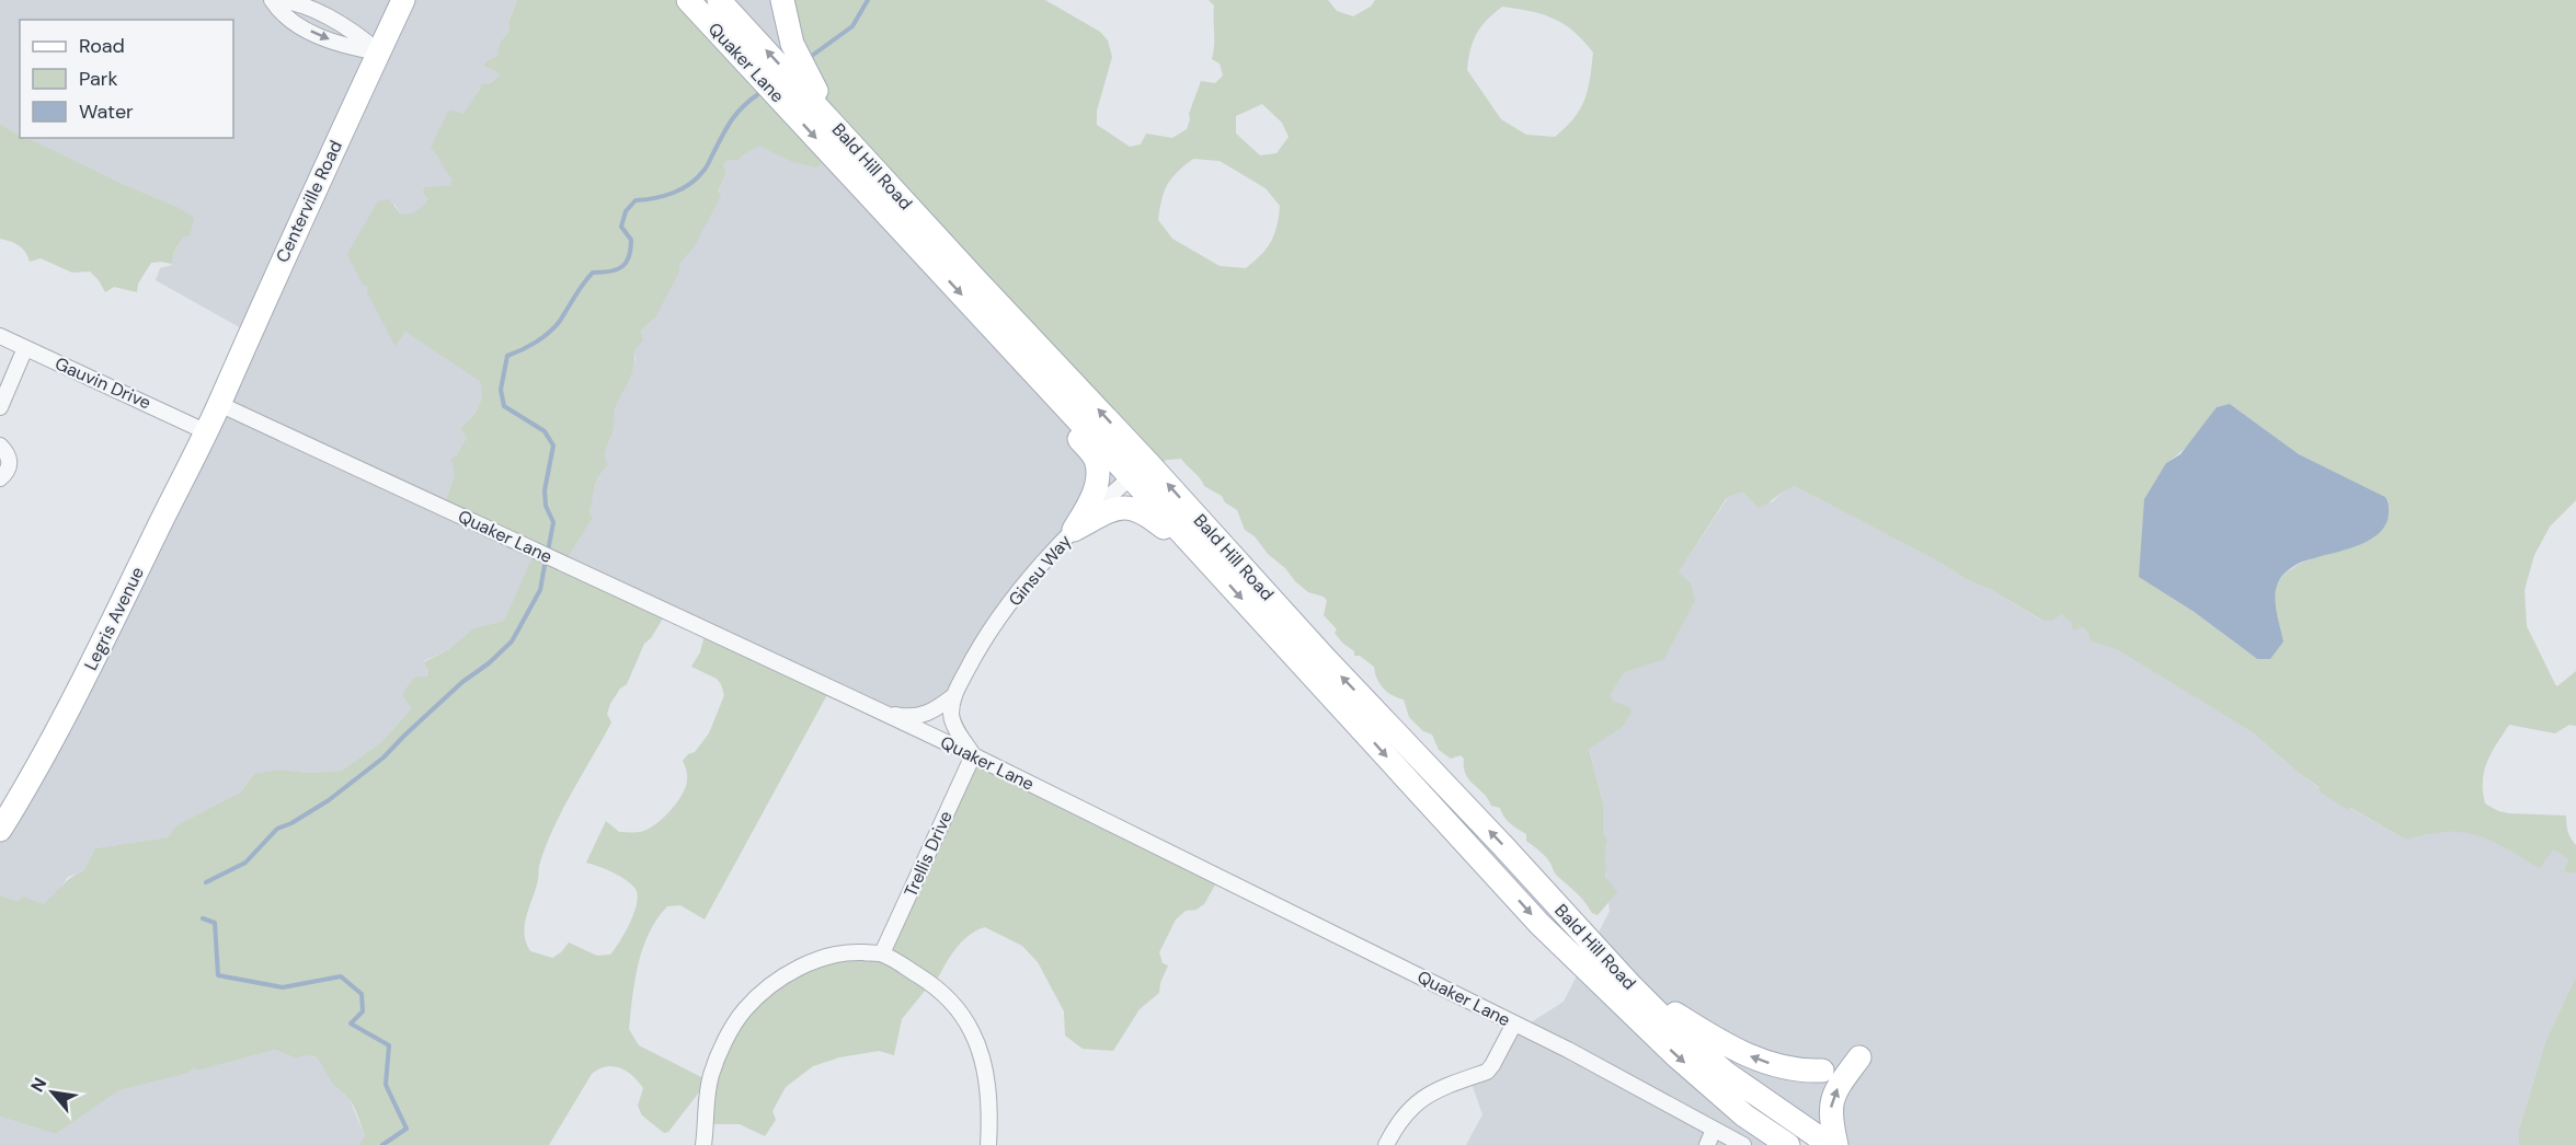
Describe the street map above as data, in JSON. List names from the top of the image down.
{
  "streets": {
    "main road": [
      "Quaker Lane",
      "Bald Hill Road",
      "Centerville Road",
      "Legris Avenue"
    ],
    "street": ["Gauvin Drive", "Ginsu Way", "Trellis Drive"]
  },
  "crossings": [
    ["Quaker Lane", "Bald Hill Road"],
    ["Quaker Lane", "Centerville Road"],
    ["Quaker Lane", "Ginsu Way"],
    ["Quaker Lane", "Legris Avenue"],
    ["Quaker Lane", "Trellis Drive"],
    ["Bald Hill Road", "Ginsu Way"],
    ["Centerville Road", "Legris Avenue"],
    ["Gauvin Drive", "Legris Avenue"]
  ],
  "one_way": ["Quaker Lane", "Bald Hill Road"],
  "legend": ["Road", "Park", "Water"],
  "north": "top left"
}
